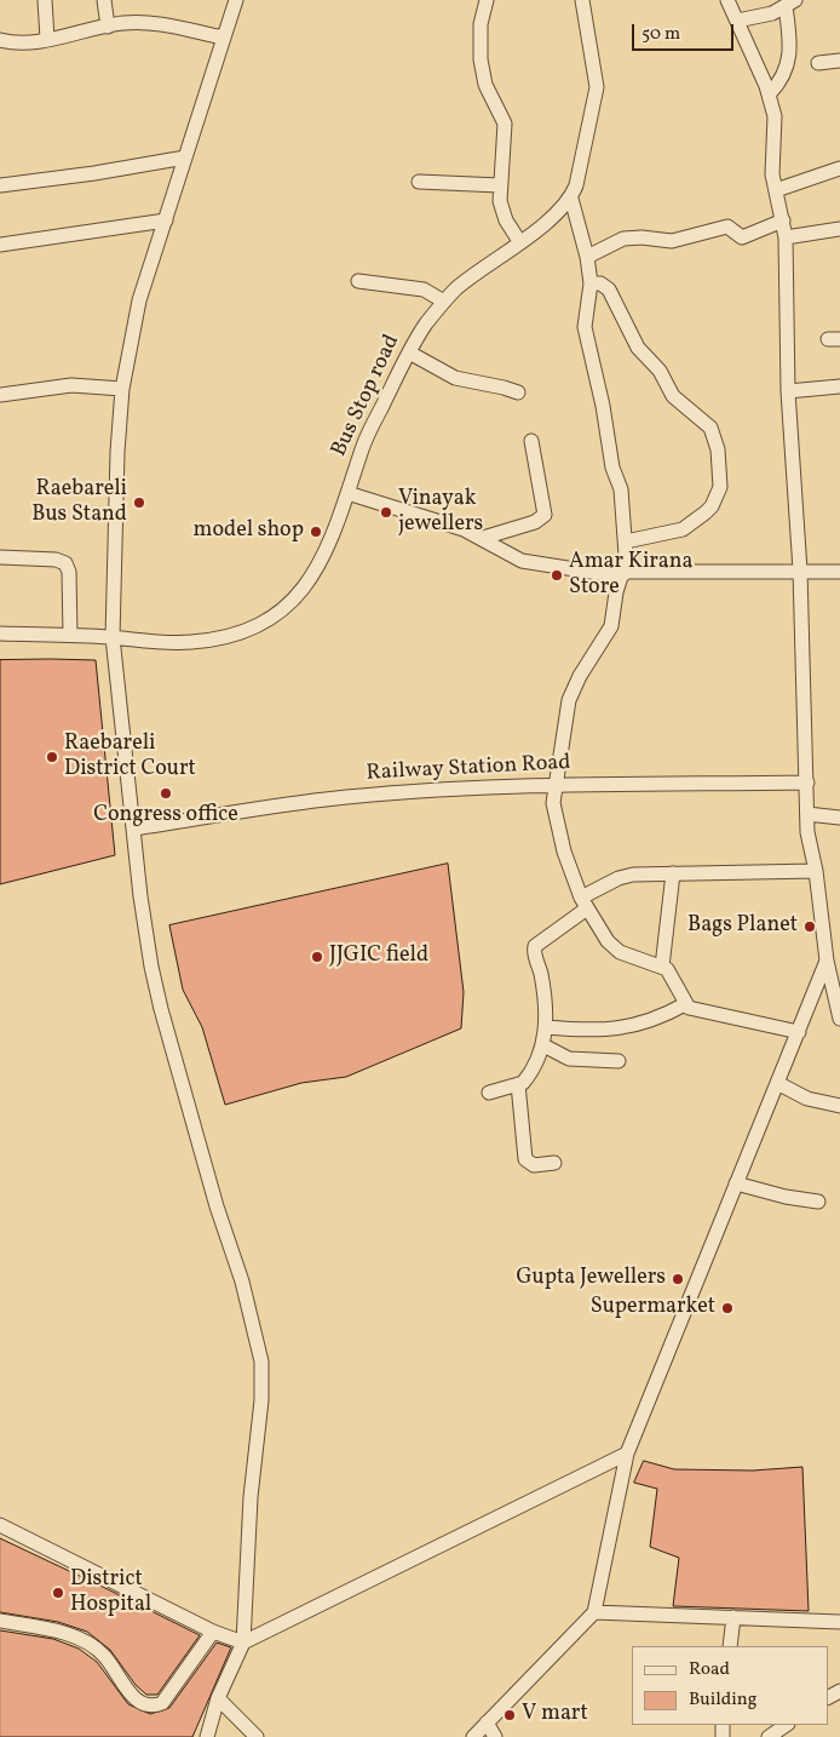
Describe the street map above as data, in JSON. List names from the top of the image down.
{
  "streets": {
    "street": ["Bus Stop road", "Railway Station Road"]
  },
  "places": [
    "Raebareli Bus Stand",
    "Vinayak jewellers",
    "model shop",
    "Amar Kirana Store",
    "Raebareli District Court",
    "Congress office",
    "Bags Planet",
    "JJGIC field",
    "Gupta Jewellers",
    "Supermarket",
    "District Hospital",
    "V mart"
  ],
  "legend": ["Road", "Building"],
  "scale_bar": "50 m"
}
